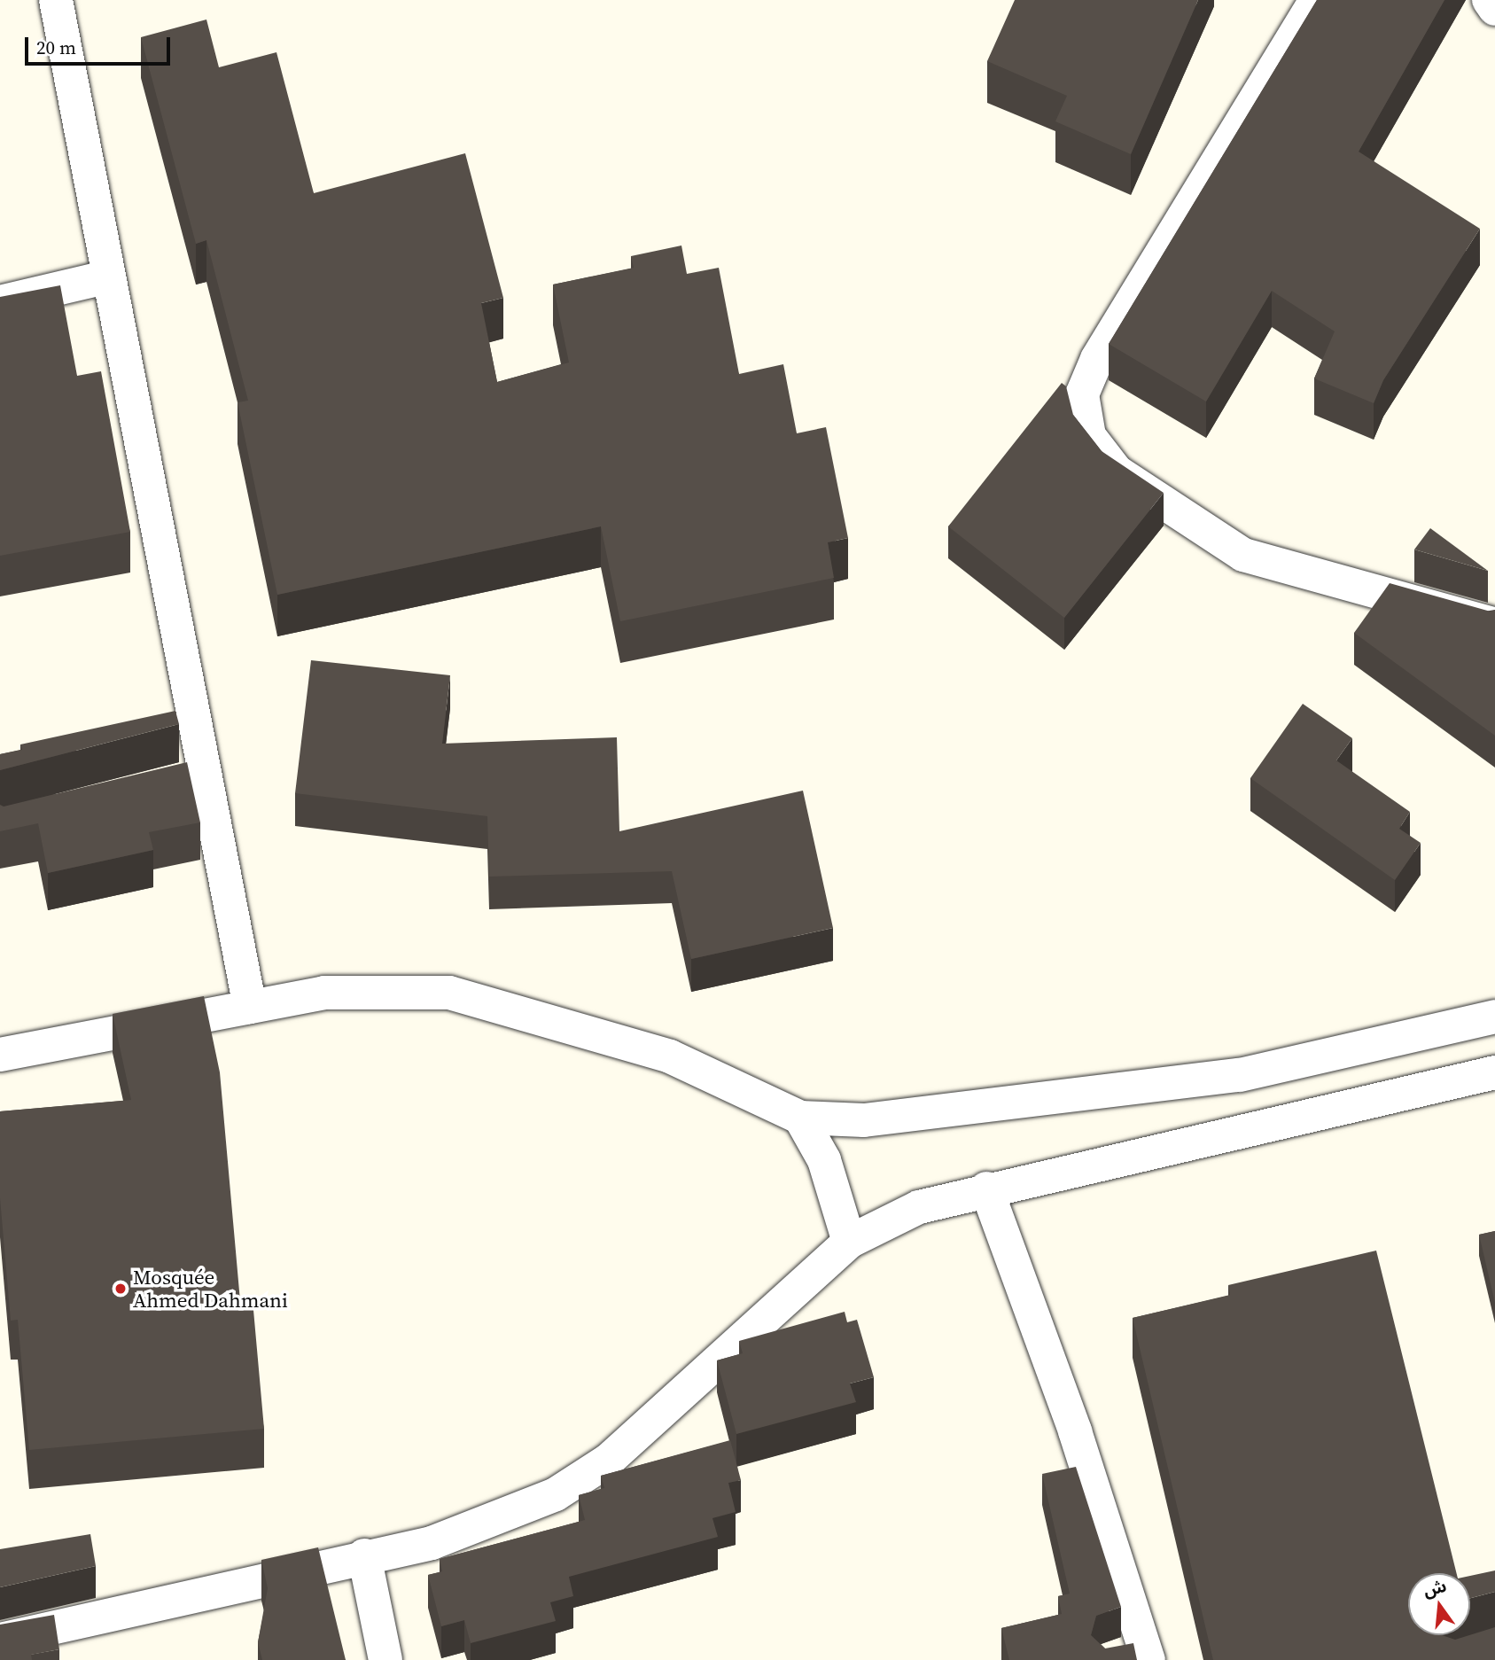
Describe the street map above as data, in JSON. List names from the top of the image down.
{
  "places": ["Mosquée Ahmed Dahmani"],
  "scale_bar": "20 m",
  "north": "top"
}
